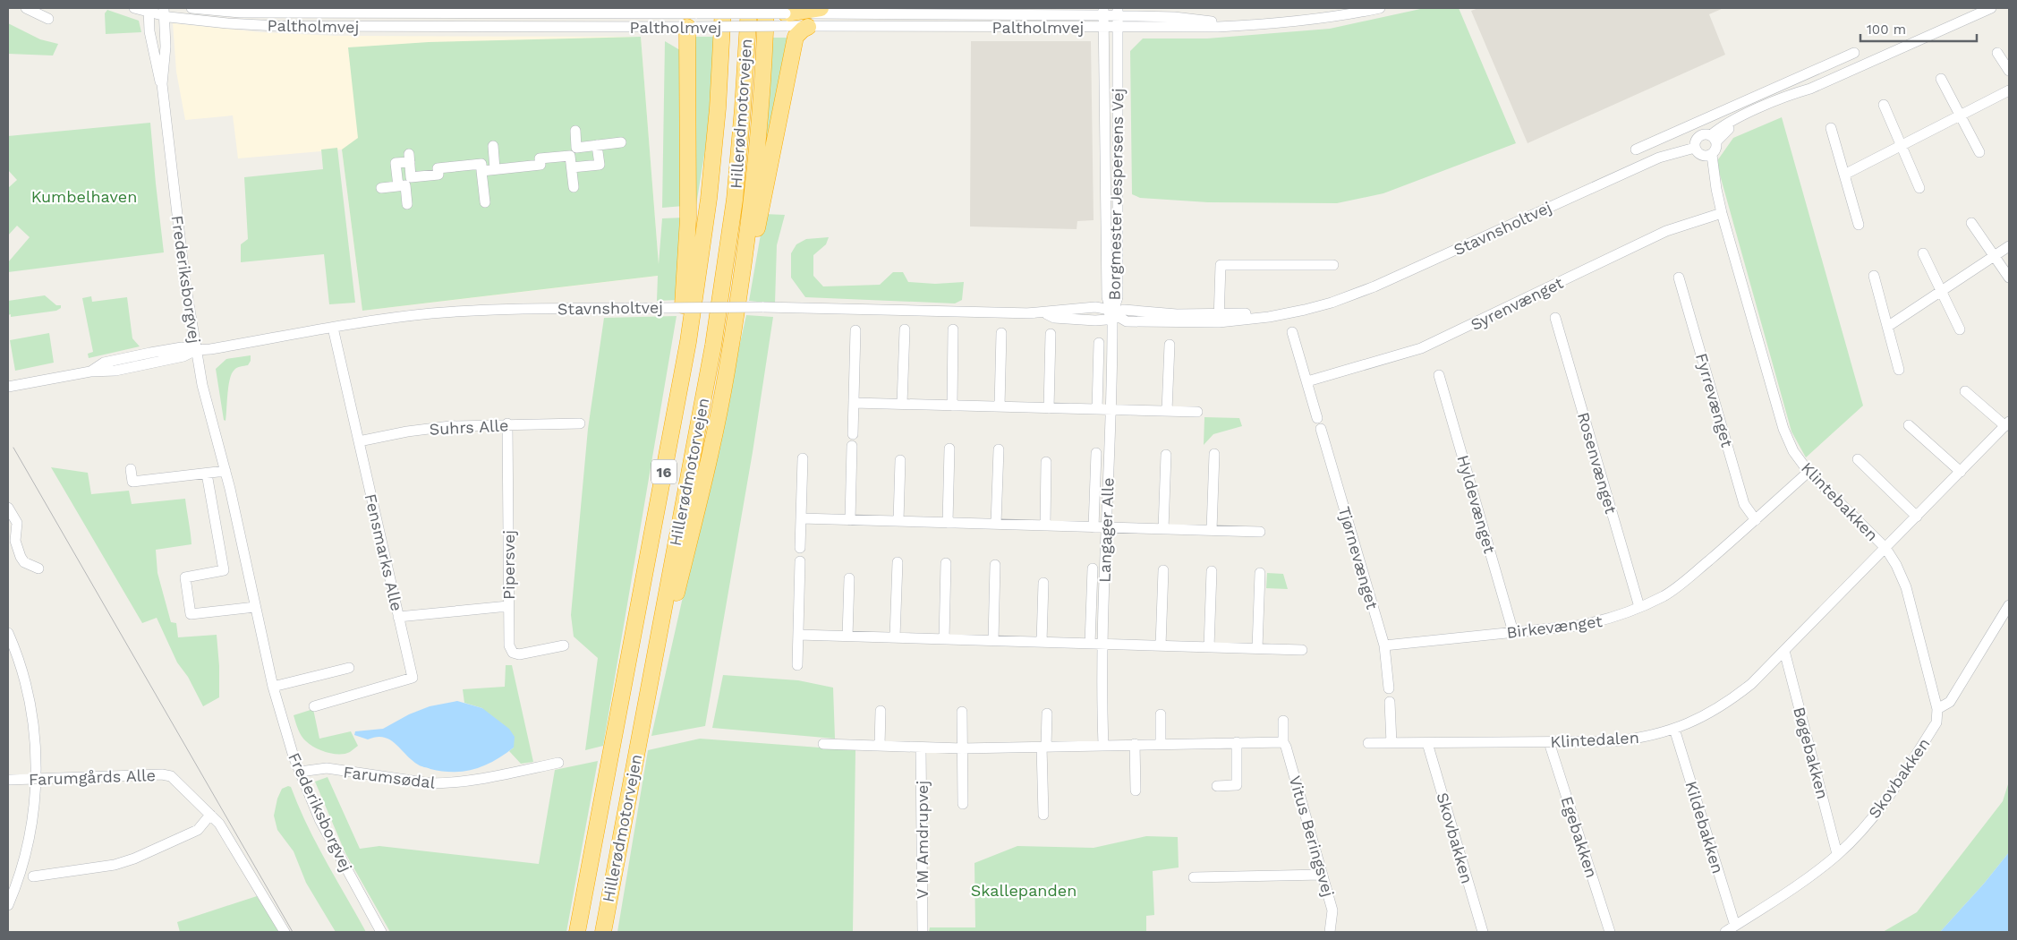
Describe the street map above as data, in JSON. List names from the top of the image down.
{
  "streets": {
    "highway": ["Hillerødmotorvejen", "16"],
    "street": [
      "Paltholmvej",
      "Borgmester Jespersens Vej",
      "Stavnsholtvej",
      "Frederiksborgvej",
      "Syrenvænget",
      "Fyrrevænget",
      "Suhrs Alle",
      "Rosenvænget",
      "Klintebakken",
      "Hyldevænget",
      "Langager Alle",
      "Fensmarks Alle",
      "Tjørnevænget",
      "Pipersvej",
      "Birkevænget",
      "Klintedalen",
      "Bøgebakken",
      "Farumgårds Alle",
      "Farumsødal",
      "Skovbakken",
      "Kildebakken",
      "Vitus Beringsvej",
      "Egebakken",
      "V M Amdrupvej"
    ]
  },
  "crossings": [
    ["Paltholmvej", "Borgmester Jespersens Vej"],
    ["Paltholmvej", "Frederiksborgvej"],
    ["Borgmester Jespersens Vej", "Stavnsholtvej"],
    ["Borgmester Jespersens Vej", "Langager Alle"],
    ["Stavnsholtvej", "Frederiksborgvej"],
    ["Stavnsholtvej", "Klintebakken"],
    ["Stavnsholtvej", "Langager Alle"],
    ["Stavnsholtvej", "Fensmarks Alle"],
    ["Frederiksborgvej", "Farumsødal"],
    ["Syrenvænget", "Klintebakken"],
    ["Fyrrevænget", "Birkevænget"],
    ["Suhrs Alle", "Fensmarks Alle"],
    ["Suhrs Alle", "Pipersvej"],
    ["Rosenvænget", "Birkevænget"],
    ["Klintebakken", "Birkevænget"],
    ["Klintebakken", "Klintedalen"],
    ["Klintebakken", "Skovbakken"],
    ["Hyldevænget", "Birkevænget"],
    ["Tjørnevænget", "Birkevænget"],
    ["Klintedalen", "Bøgebakken"],
    ["Klintedalen", "Skovbakken"],
    ["Klintedalen", "Kildebakken"],
    ["Klintedalen", "Egebakken"],
    ["Bøgebakken", "Skovbakken"],
    ["Skovbakken", "Kildebakken"]
  ],
  "parks": ["Kumbelhaven", "Skallepanden"],
  "scale_bar": "100 m"
}
